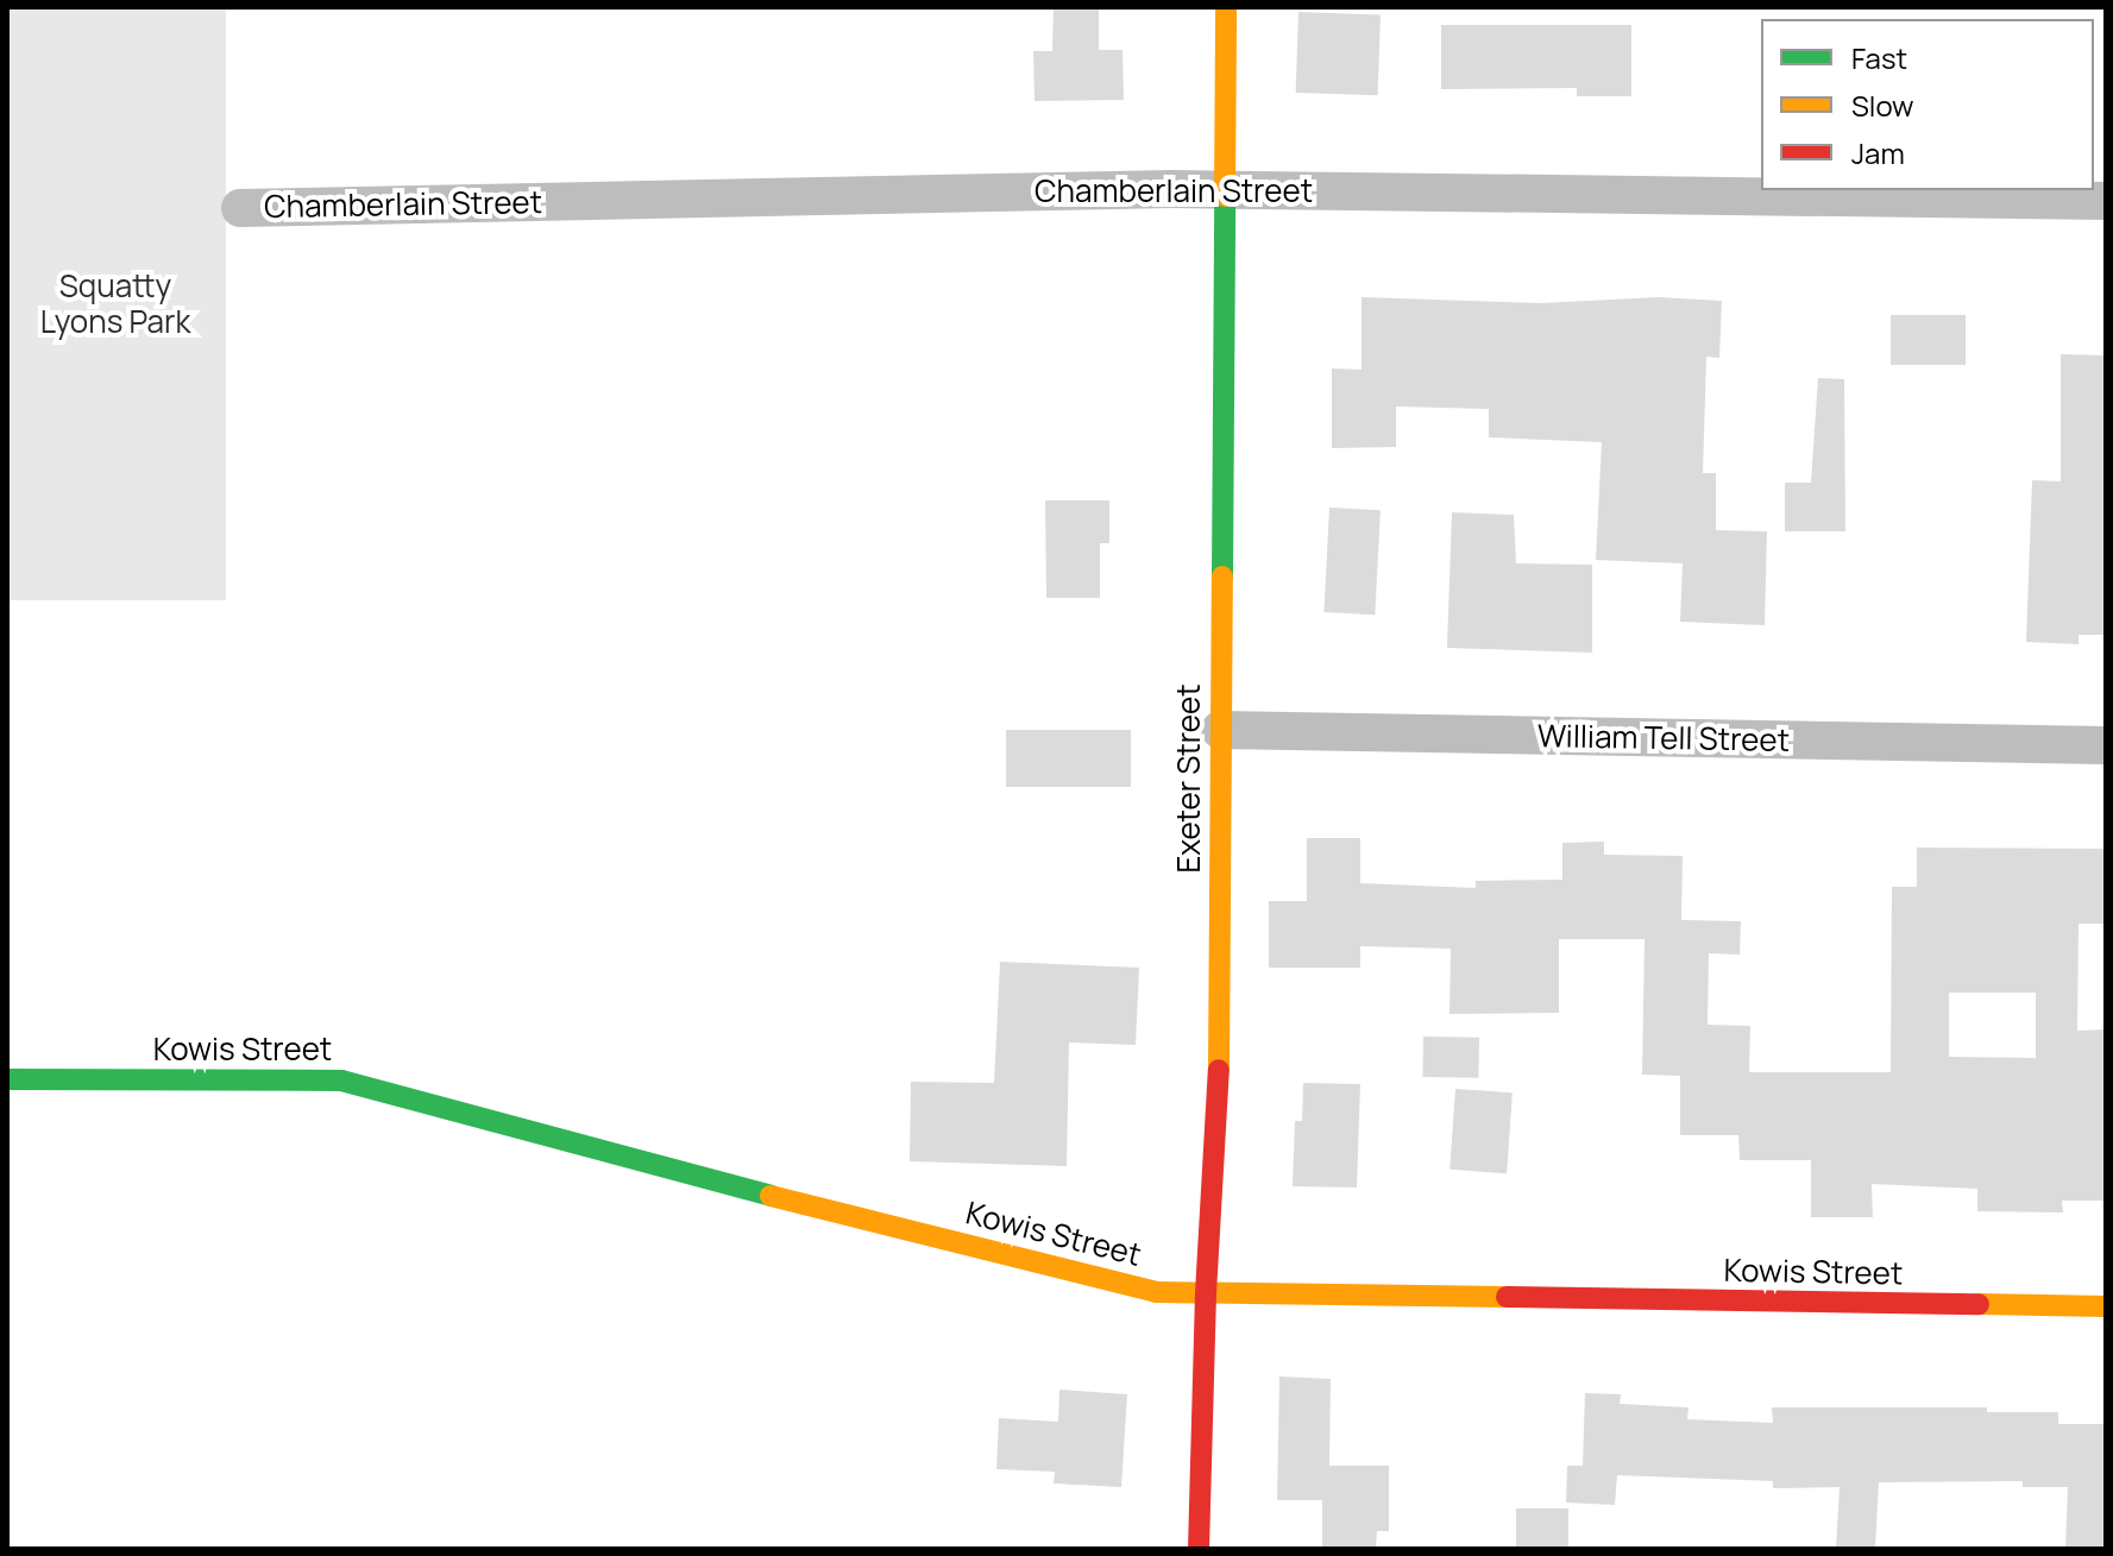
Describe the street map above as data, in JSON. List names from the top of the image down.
{
  "streets": {
    "street": [
      "Chamberlain Street",
      "William Tell Street",
      "Exeter Street",
      "Kowis Street"
    ]
  },
  "crossings": [
    ["Chamberlain Street", "Exeter Street"],
    ["William Tell Street", "Exeter Street"],
    ["Exeter Street", "Kowis Street"]
  ],
  "parks": ["Squatty Lyons Park"],
  "legend": ["Fast", "Slow", "Jam"]
}
